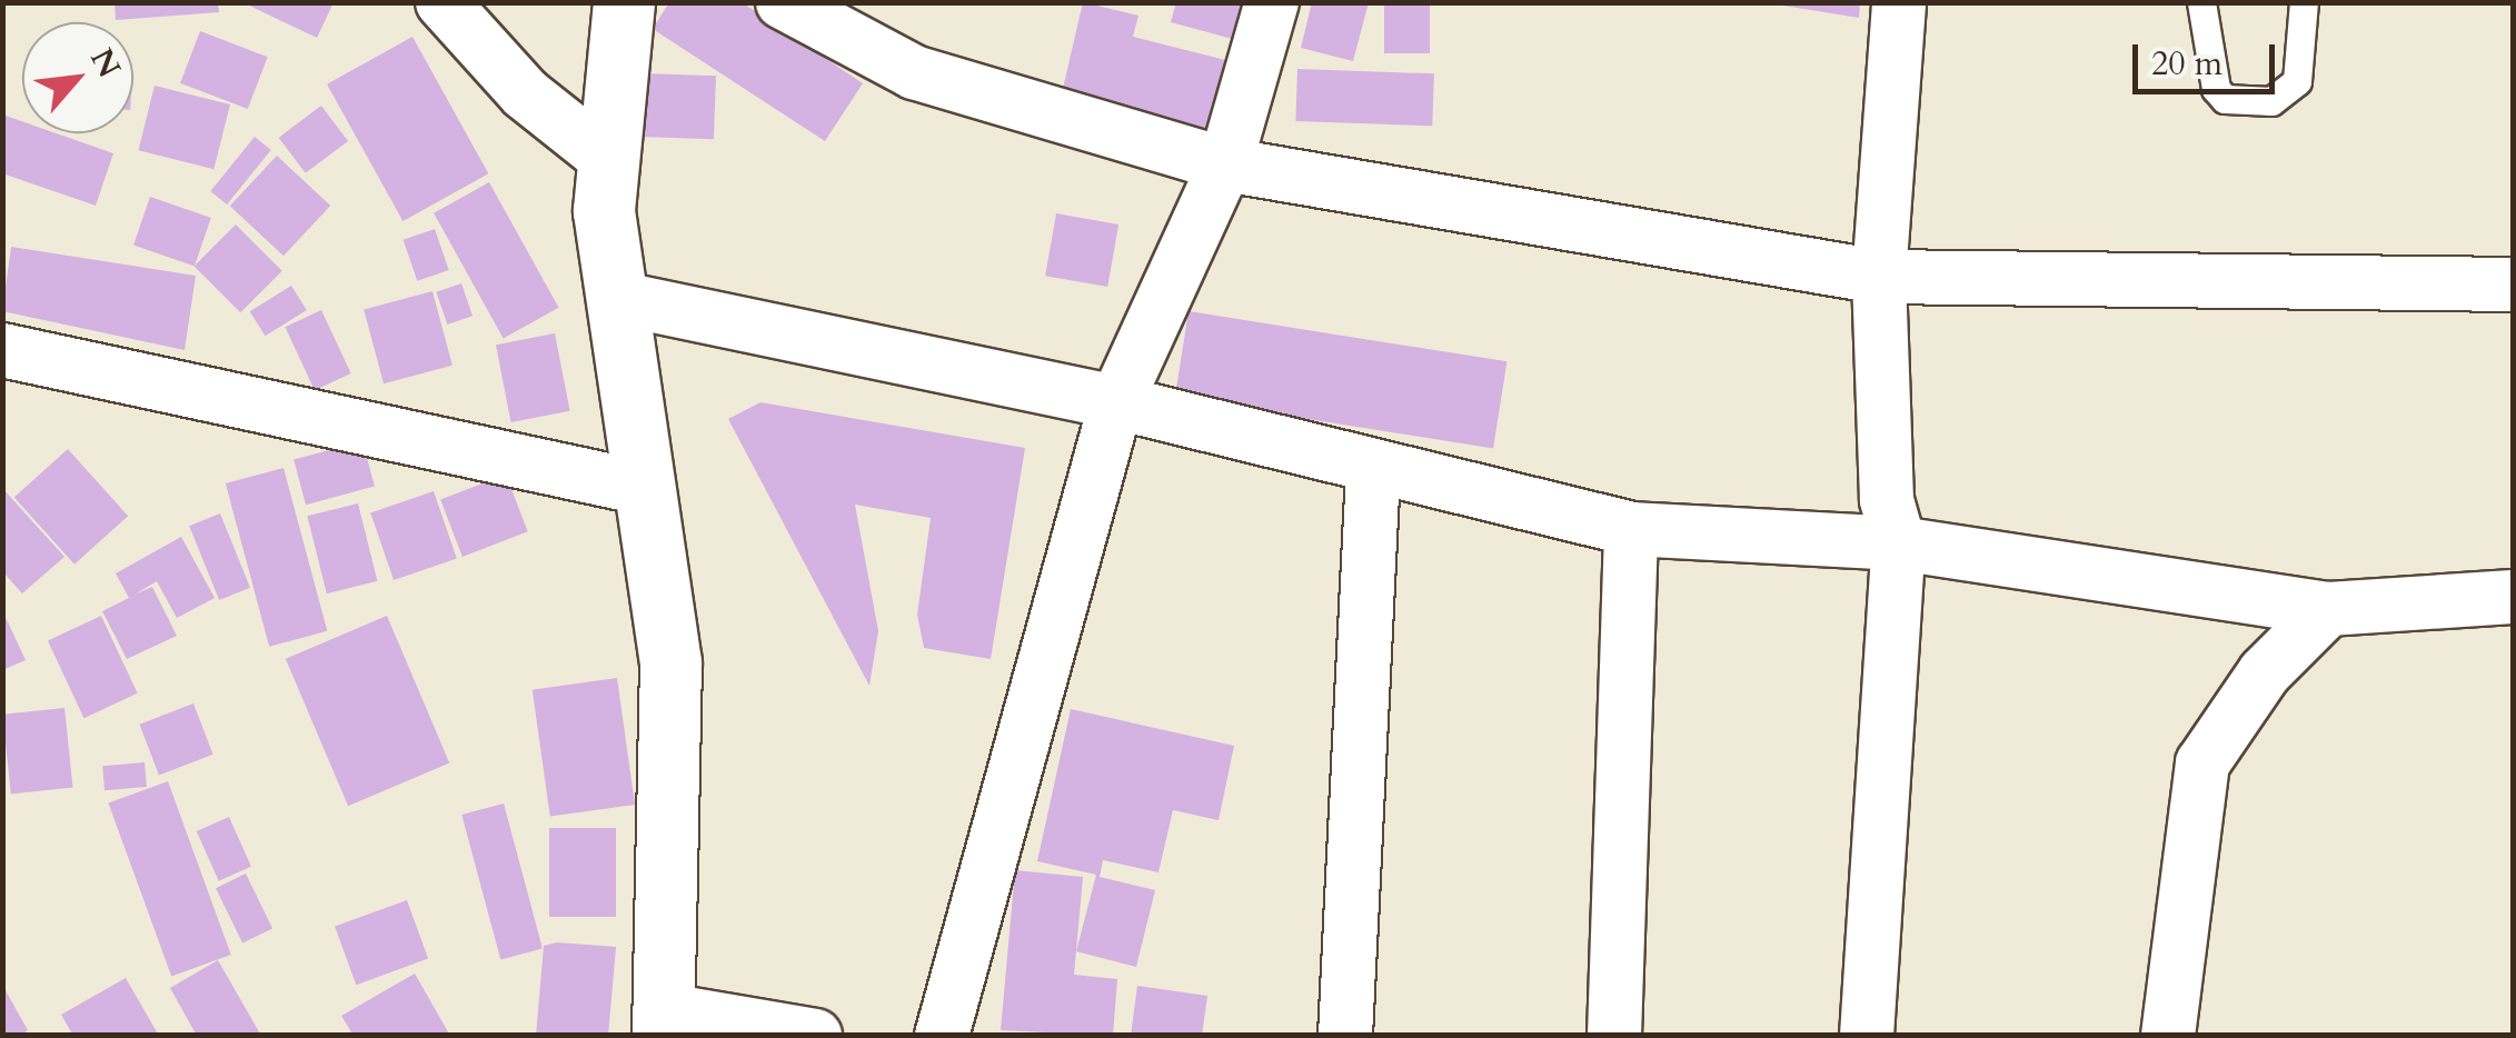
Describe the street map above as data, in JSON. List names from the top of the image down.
{
  "scale_bar": "20 m",
  "north": "top right"
}
